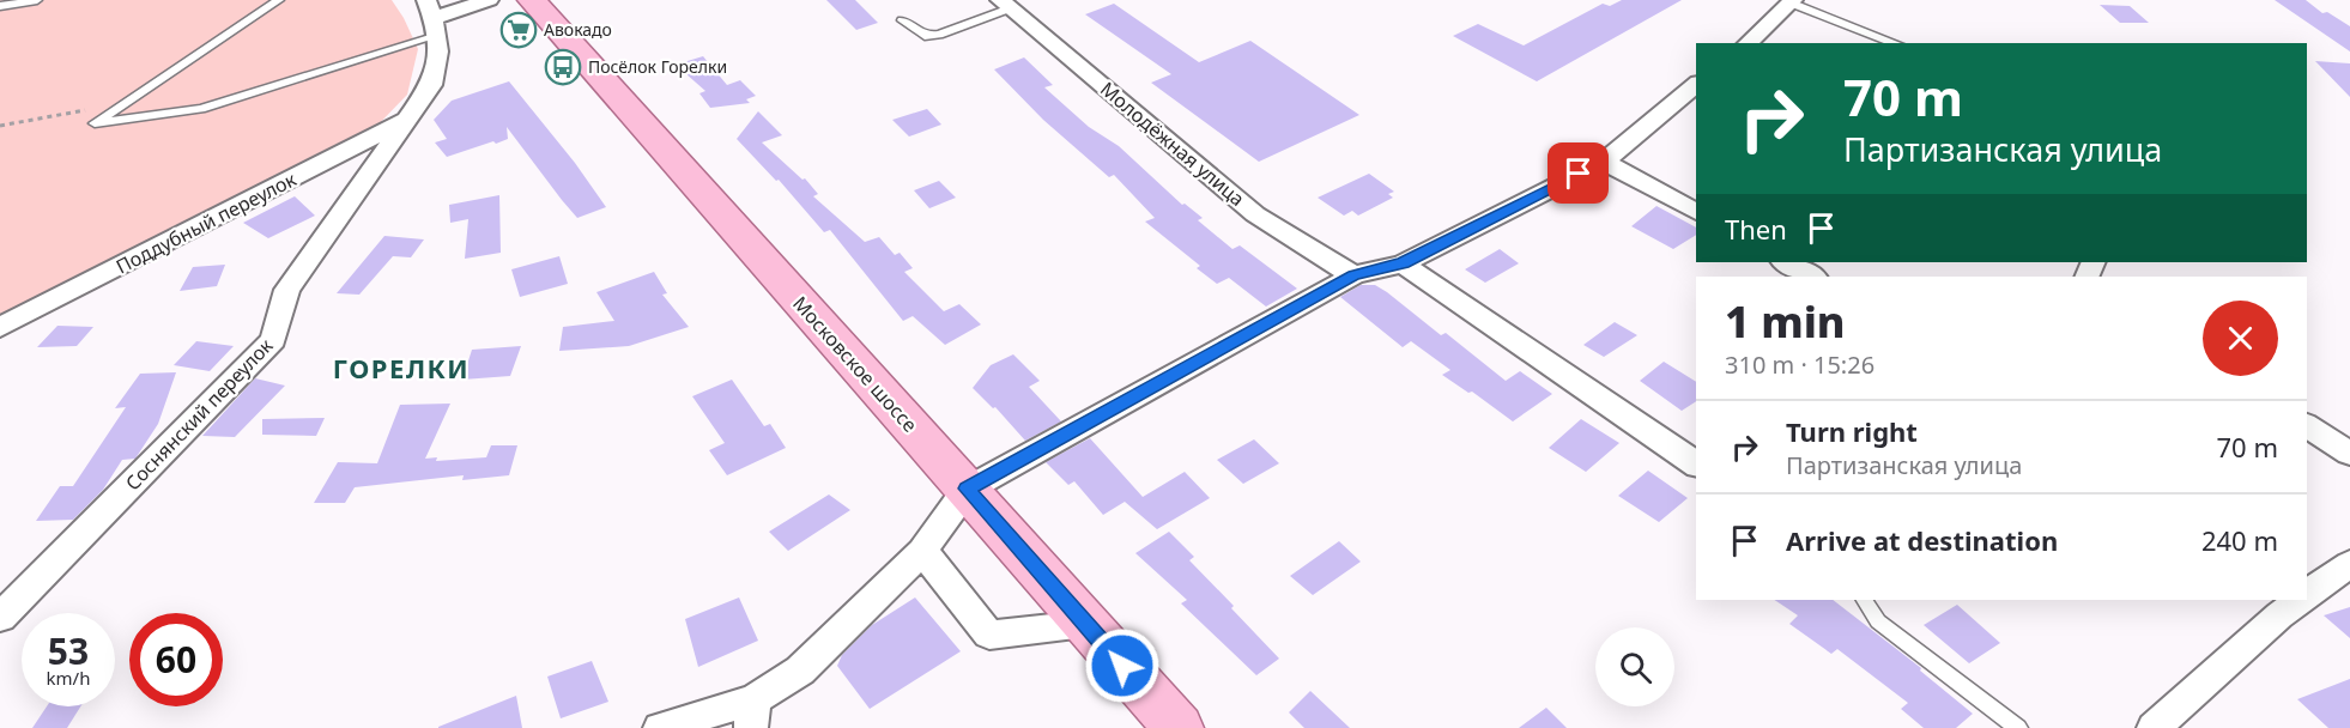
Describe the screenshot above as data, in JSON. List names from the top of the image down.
{
  "streets": {
    "main road": ["Московское шоссе"],
    "street": ["Молодёжная улица", "Поддубный переулок", "Соснянский переулок"]
  },
  "crossings": [
    ["Поддубный переулок", "Соснянский переулок"]
  ],
  "districts": ["ГОРЕЛКИ"],
  "places": {
    "supermarket": ["Авокадо"],
    "bus stop": ["Посёлок Горелки"]
  },
  "page": {
    "turn": ["70 m", "Партизанская улица"],
    "then": "Then",
    "heading": ["1 min", "310 m · 15:26"],
    "list": [
      {
        "name": "Turn right",
        "note": "Партизанская улица",
        "value": "70 m"
      },
      {
        "name": "Arrive at destination",
        "value": "240 m"
      }
    ],
    "speed": "53 km/h",
    "limit": "60"
  }
}
